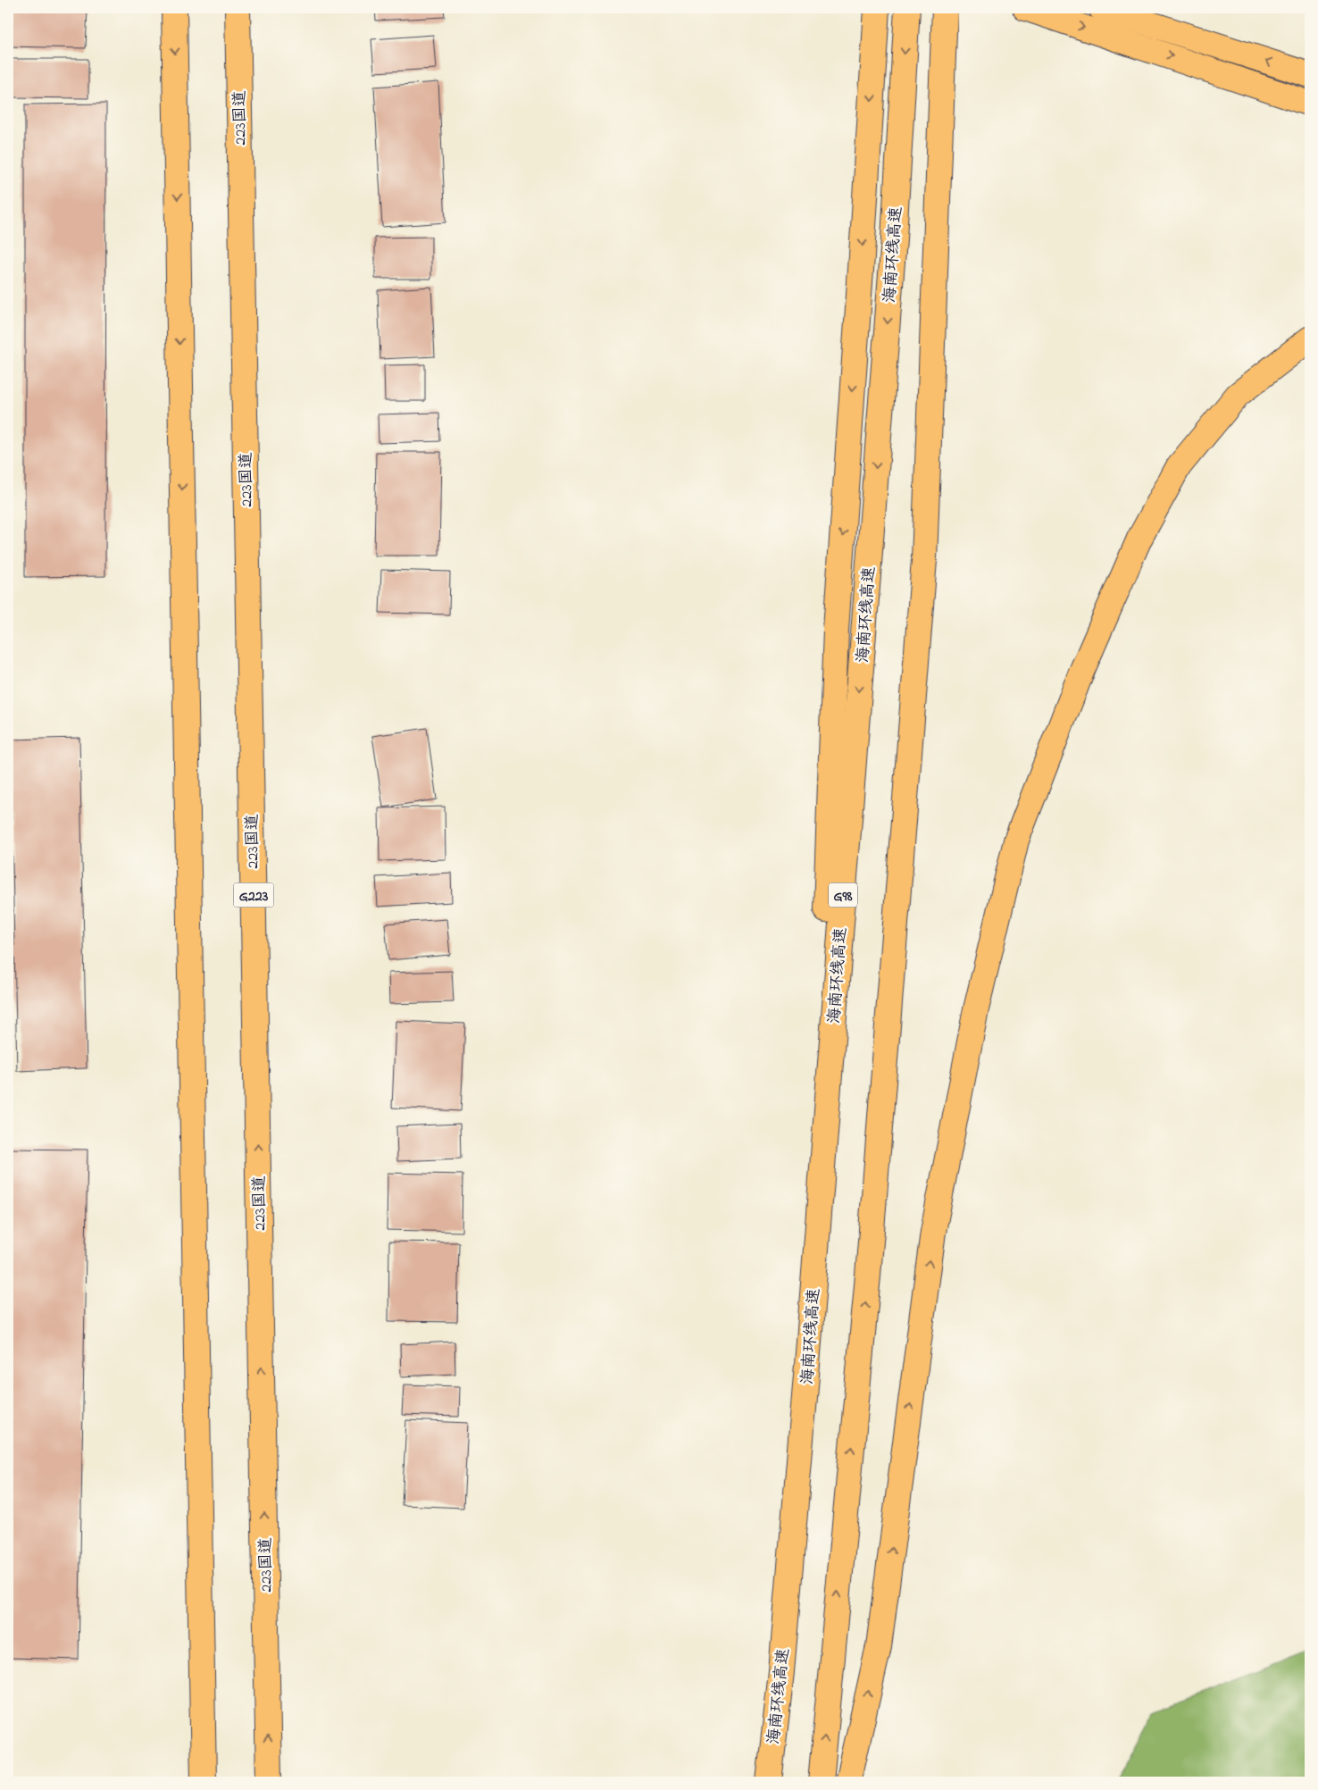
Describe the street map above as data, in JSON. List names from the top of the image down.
{
  "streets": {
    "highway": [
      "223国道",
      "海南环线高速",
      "G223",
      "G98"
    ]
  }
}
